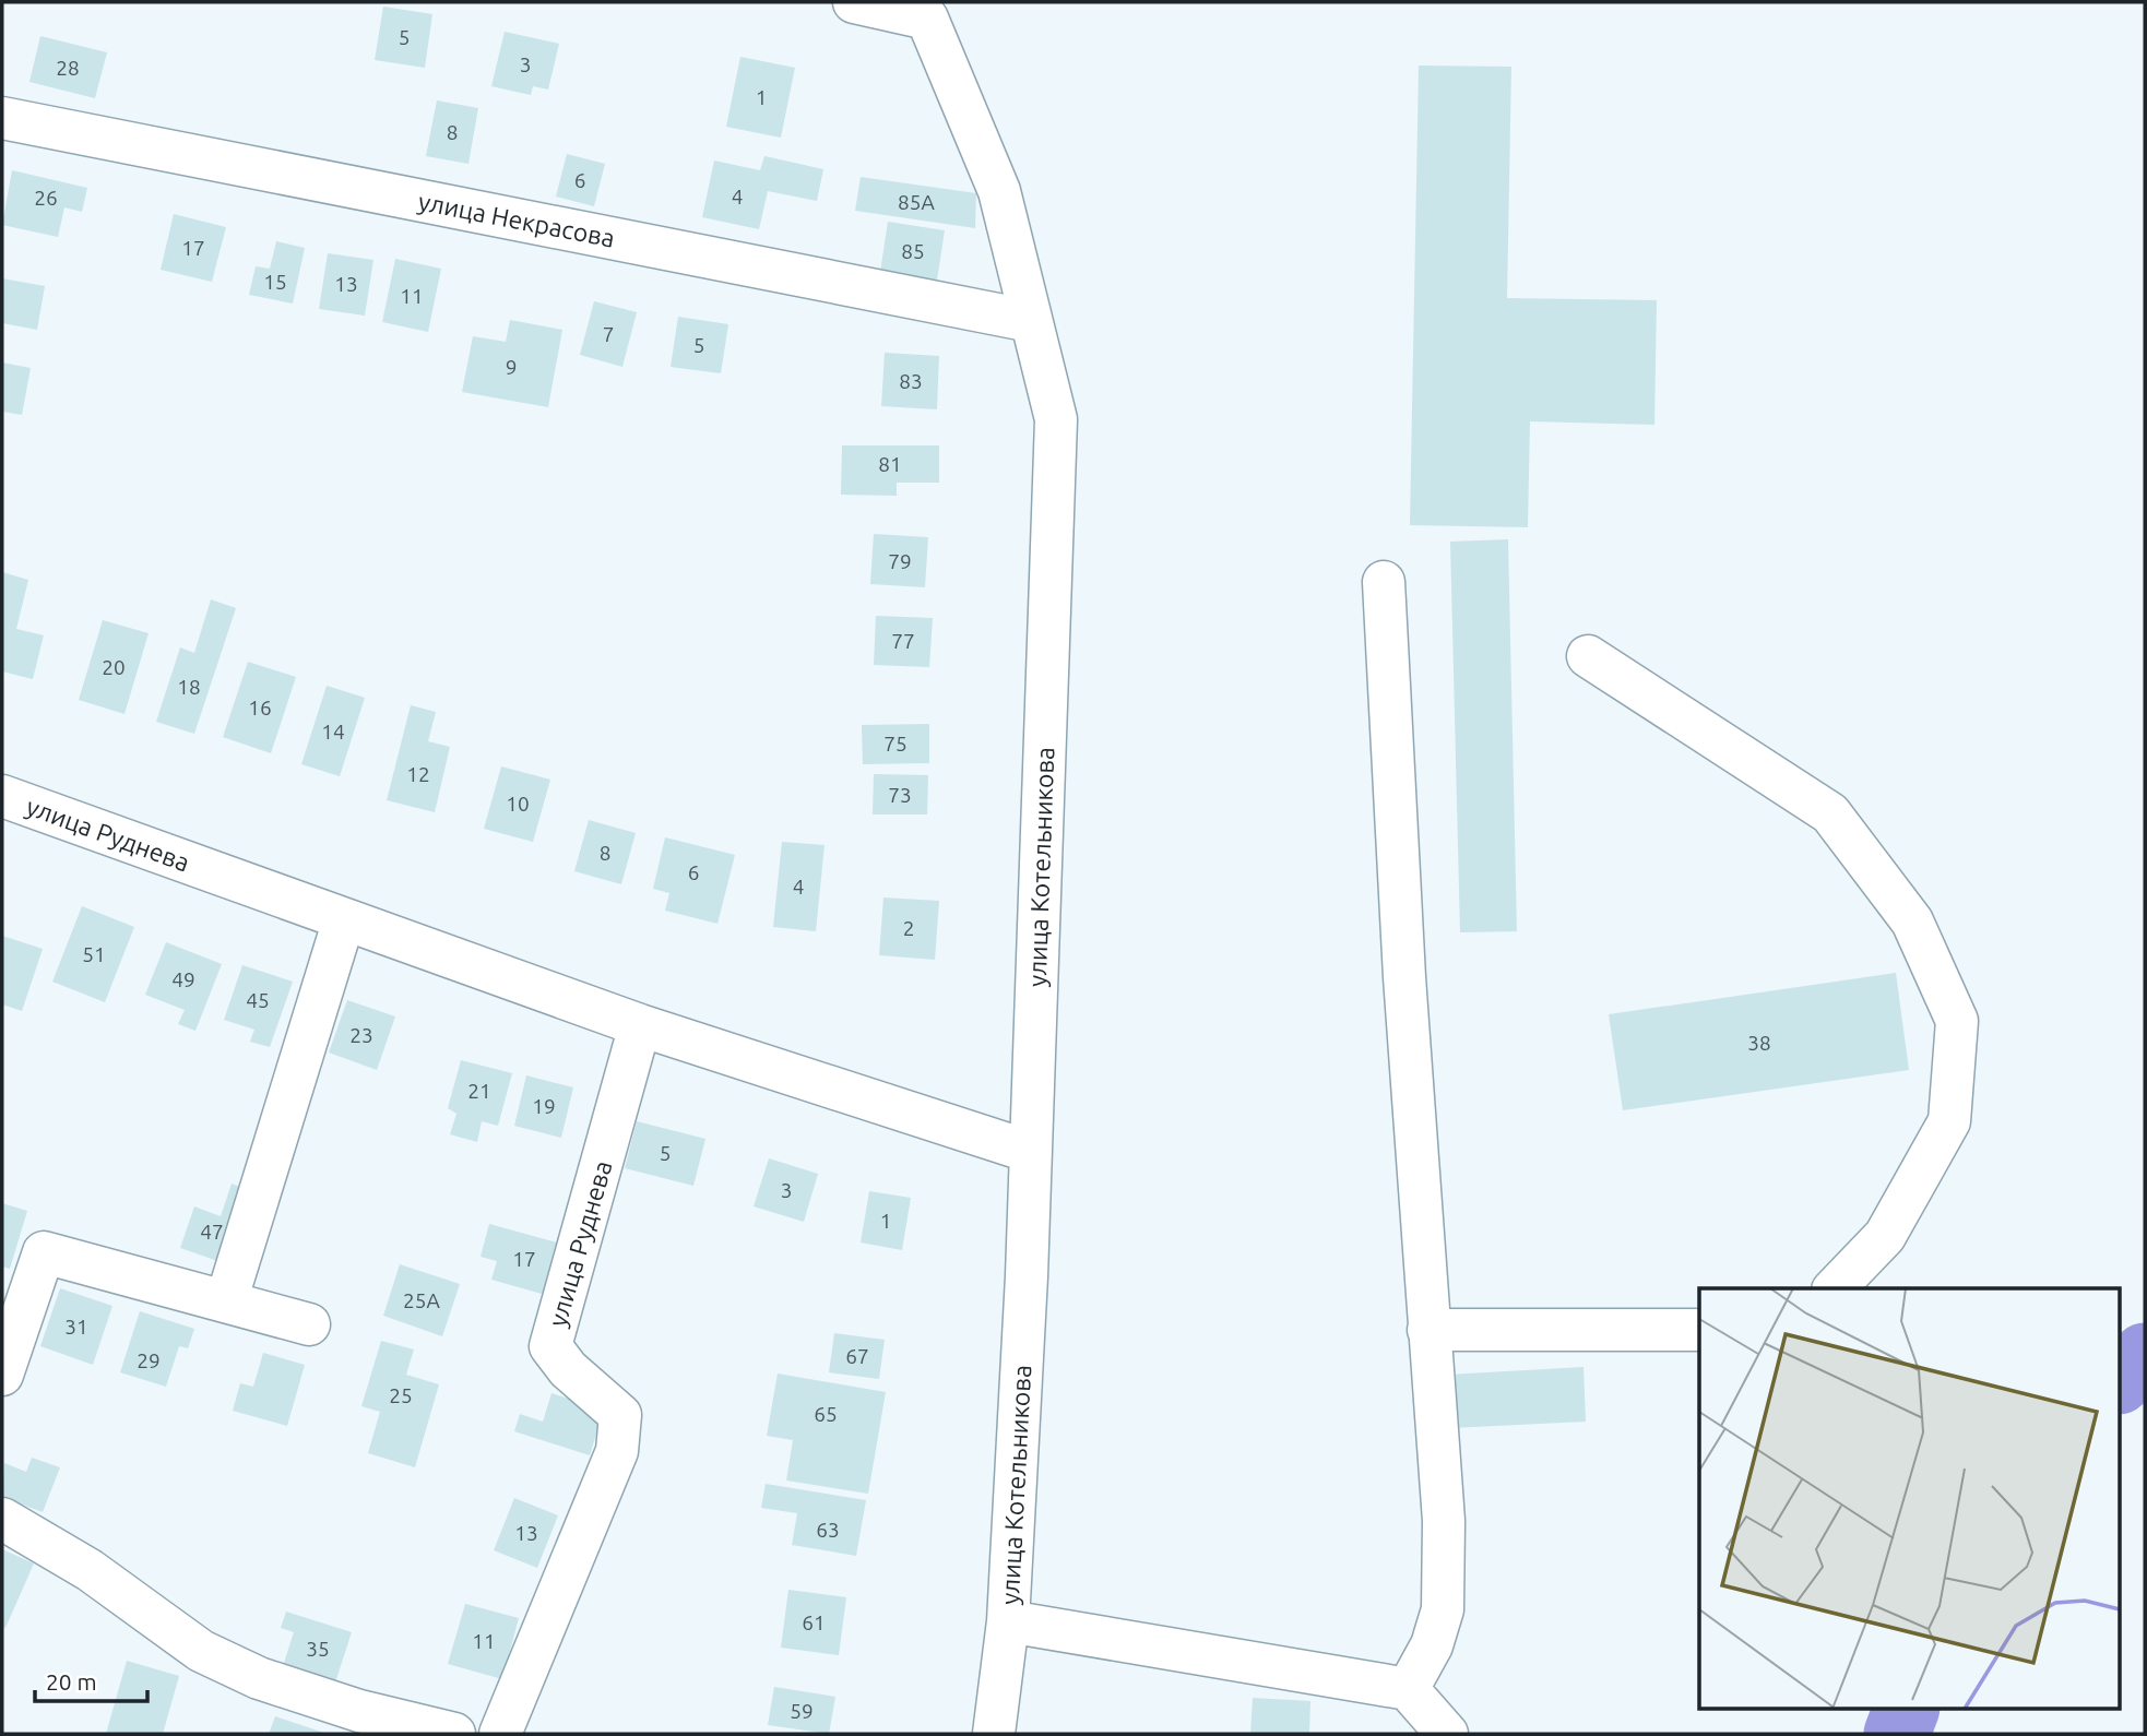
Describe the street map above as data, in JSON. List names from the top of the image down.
{
  "streets": {
    "street": ["улица Некрасова", "улица Руднева", "улица Котельникова"]
  },
  "crossings": [
    ["улица Некрасова", "улица Котельникова"],
    ["улица Руднева", "улица Котельникова"]
  ],
  "house_numbers": [
    "5",
    "3",
    "28",
    "1",
    "8",
    "6",
    "4",
    "26",
    "85А",
    "17",
    "85",
    "15",
    "13",
    "11",
    "7",
    "5",
    "9",
    "83",
    "81",
    "79",
    "77",
    "20",
    "18",
    "16",
    "14",
    "75",
    "12",
    "73",
    "10",
    "8",
    "6",
    "4",
    "2",
    "51",
    "49",
    "45",
    "23",
    "38",
    "21",
    "19",
    "5",
    "3",
    "1",
    "47",
    "17",
    "25А",
    "31",
    "67",
    "29",
    "25",
    "65",
    "63",
    "13",
    "61",
    "11",
    "35",
    "59"
  ],
  "scale_bar": "20 m"
}
